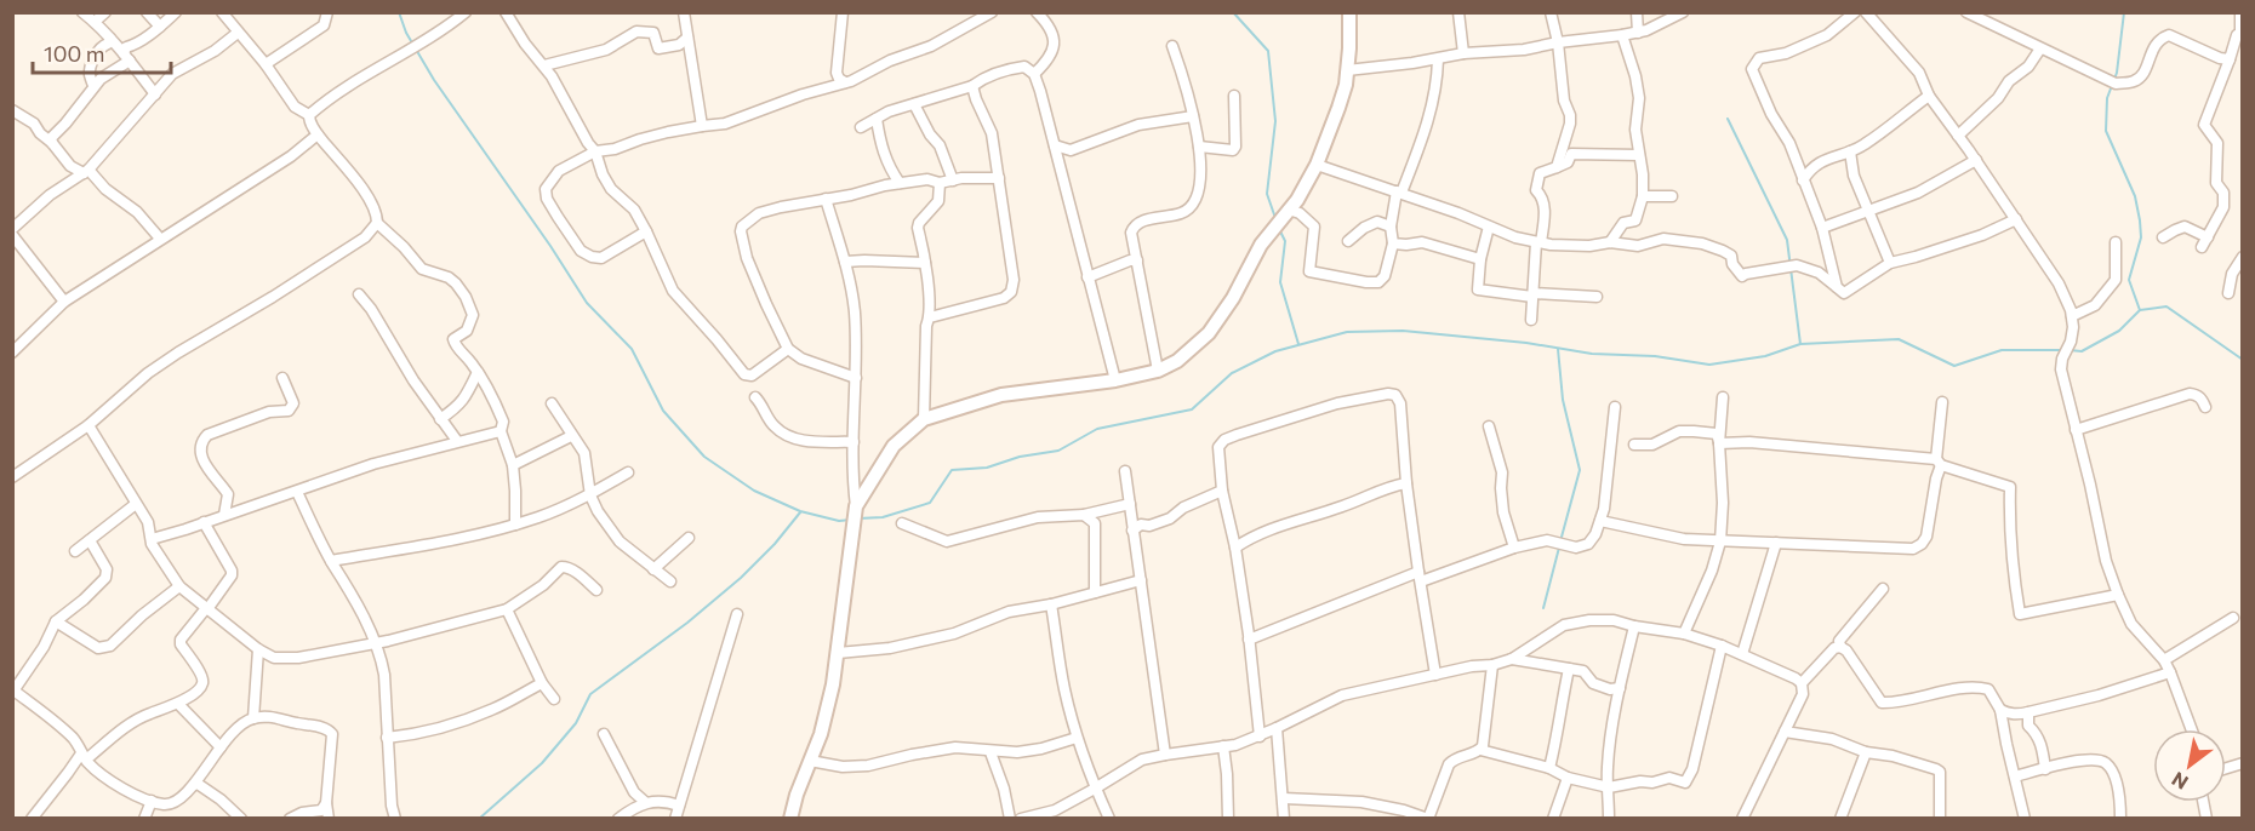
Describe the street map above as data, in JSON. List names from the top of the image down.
{
  "scale_bar": "100 m",
  "north": "bottom left"
}
